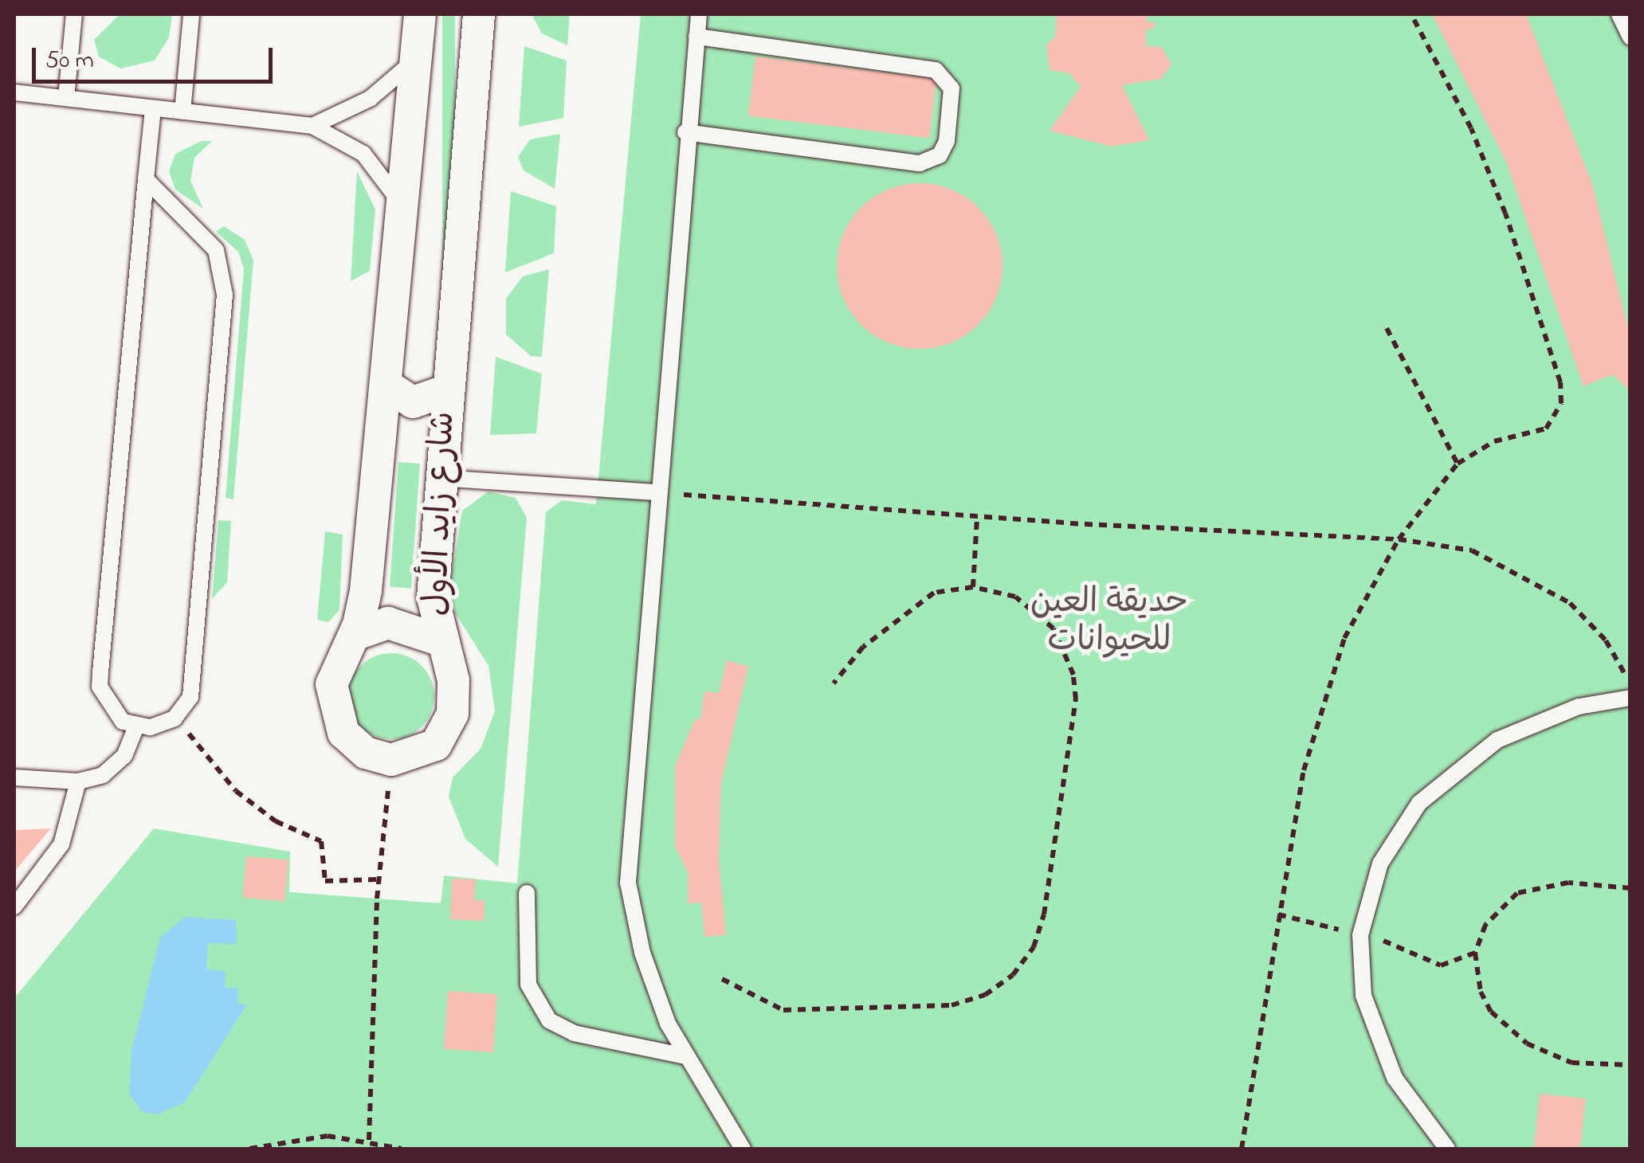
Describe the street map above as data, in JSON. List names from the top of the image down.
{
  "streets": {
    "street": ["شارع زايد الأول"]
  },
  "parks": ["حديقة العين للحيوانات"],
  "scale_bar": "50 m"
}
